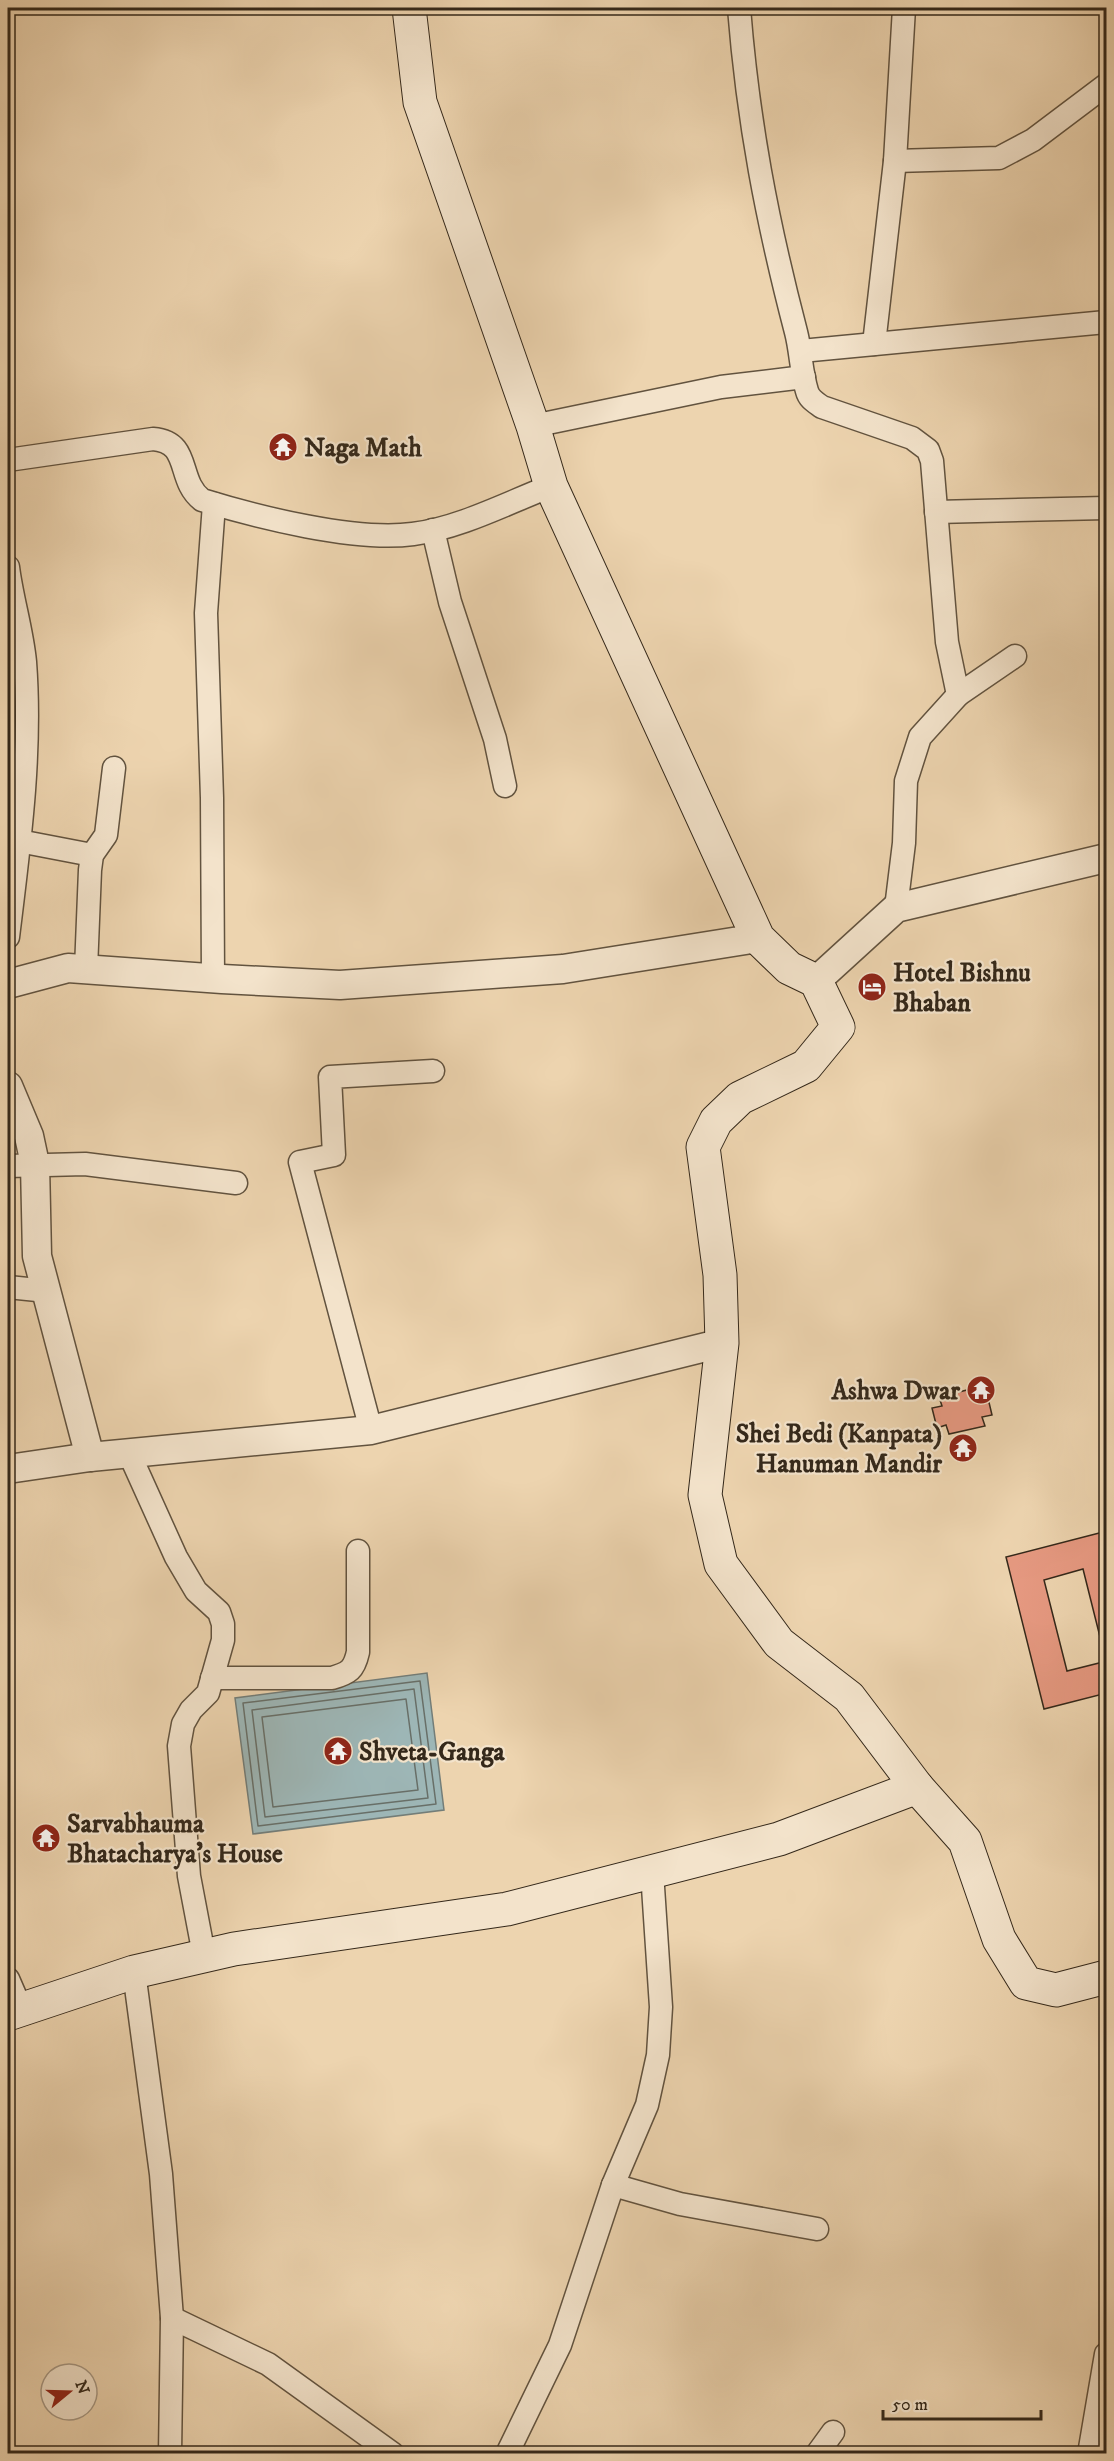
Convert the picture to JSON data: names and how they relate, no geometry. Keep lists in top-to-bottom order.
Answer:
{
  "places": {
    "temple": [
      "Naga Math",
      "Ashwa Dwar",
      "Shei Bedi (Kanpata) Hanuman Mandir",
      "Shveta-Ganga",
      "Sarvabhauma Bhatacharya's House"
    ],
    "hotel": ["Hotel Bishnu Bhaban"]
  },
  "scale_bar": "50 m",
  "north": "right"
}
